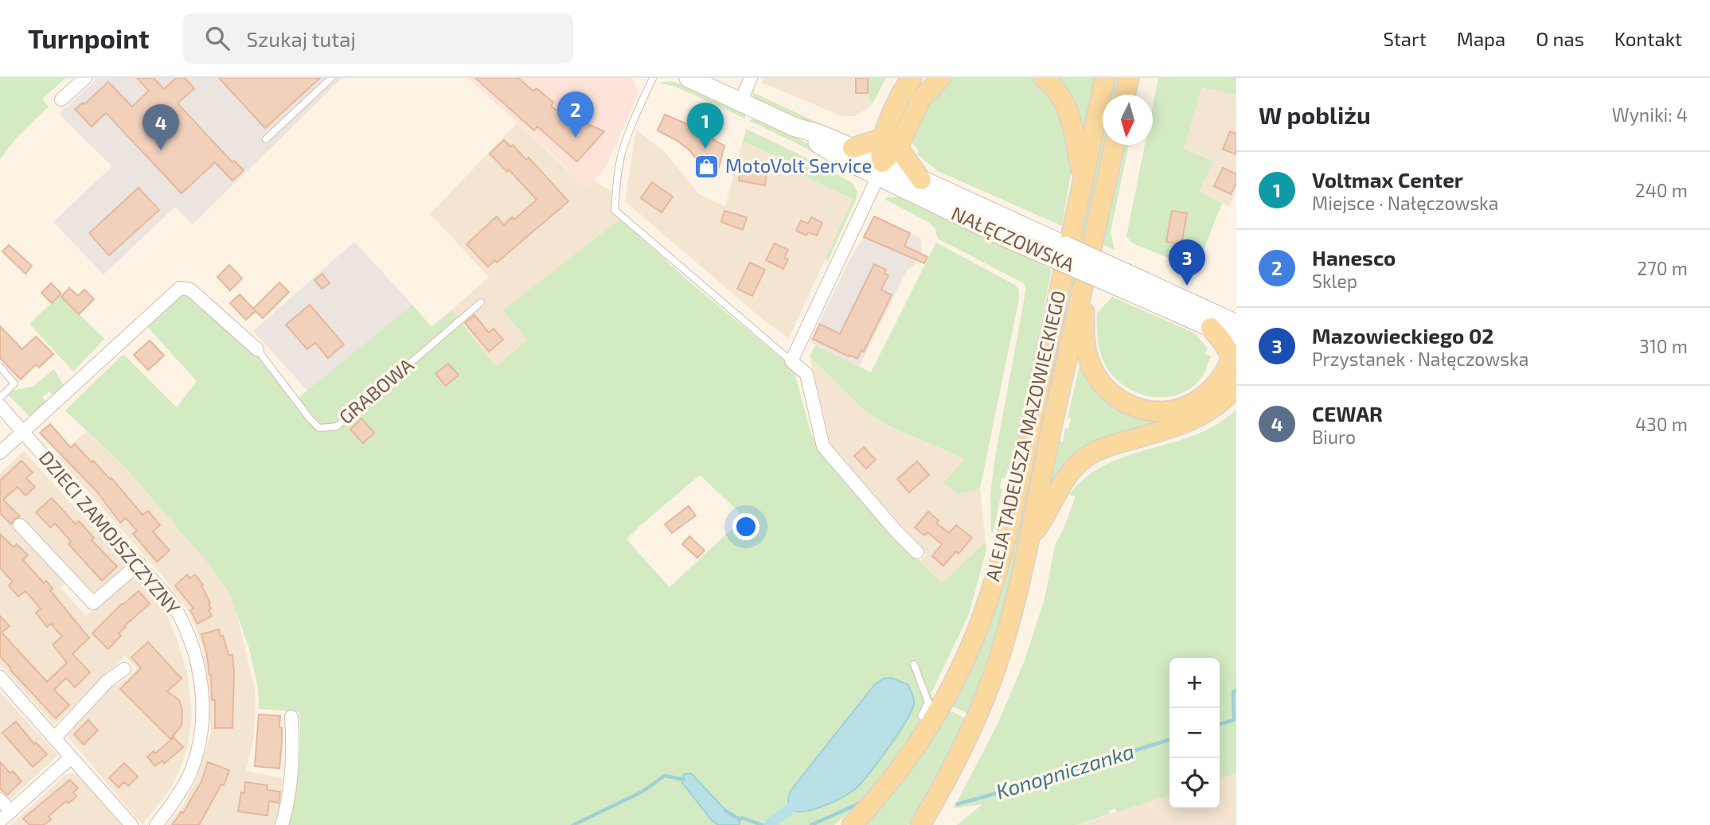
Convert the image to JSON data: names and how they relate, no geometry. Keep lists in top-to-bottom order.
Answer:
{
  "streets": {
    "main road": ["NAŁĘCZOWSKA", "ALEJA TADEUSZA MAZOWIECKIEGO"],
    "street": ["GRABOWA", "DZIECI ZAMOJSZCZYZNY"]
  },
  "crossings": [
    ["GRABOWA", "DZIECI ZAMOJSZCZYZNY"]
  ],
  "water": ["Konopniczanka"],
  "places": {
    "shop": ["MotoVolt Service"]
  },
  "north": "bottom",
  "page": {
    "header": "Turnpoint",
    "search": "Szukaj tutaj",
    "nav": [
      "Start",
      "Mapa",
      "O nas",
      "Kontakt"
    ],
    "heading": ["W pobliżu", "Wyniki: 4"],
    "pins": [
      "2",
      "1",
      "4",
      "3"
    ],
    "list": [
      {
        "mark": "1",
        "name": "Voltmax Center",
        "note": "Miejsce · Nałęczowska",
        "value": "240 m"
      },
      {
        "mark": "2",
        "name": "Hanesco",
        "note": "Sklep",
        "value": "270 m"
      },
      {
        "mark": "3",
        "name": "Mazowieckiego 02",
        "note": "Przystanek · Nałęczowska",
        "value": "310 m"
      },
      {
        "mark": "4",
        "name": "CEWAR",
        "note": "Biuro",
        "value": "430 m"
      }
    ],
    "map_buttons": ["+", "−"]
  }
}
